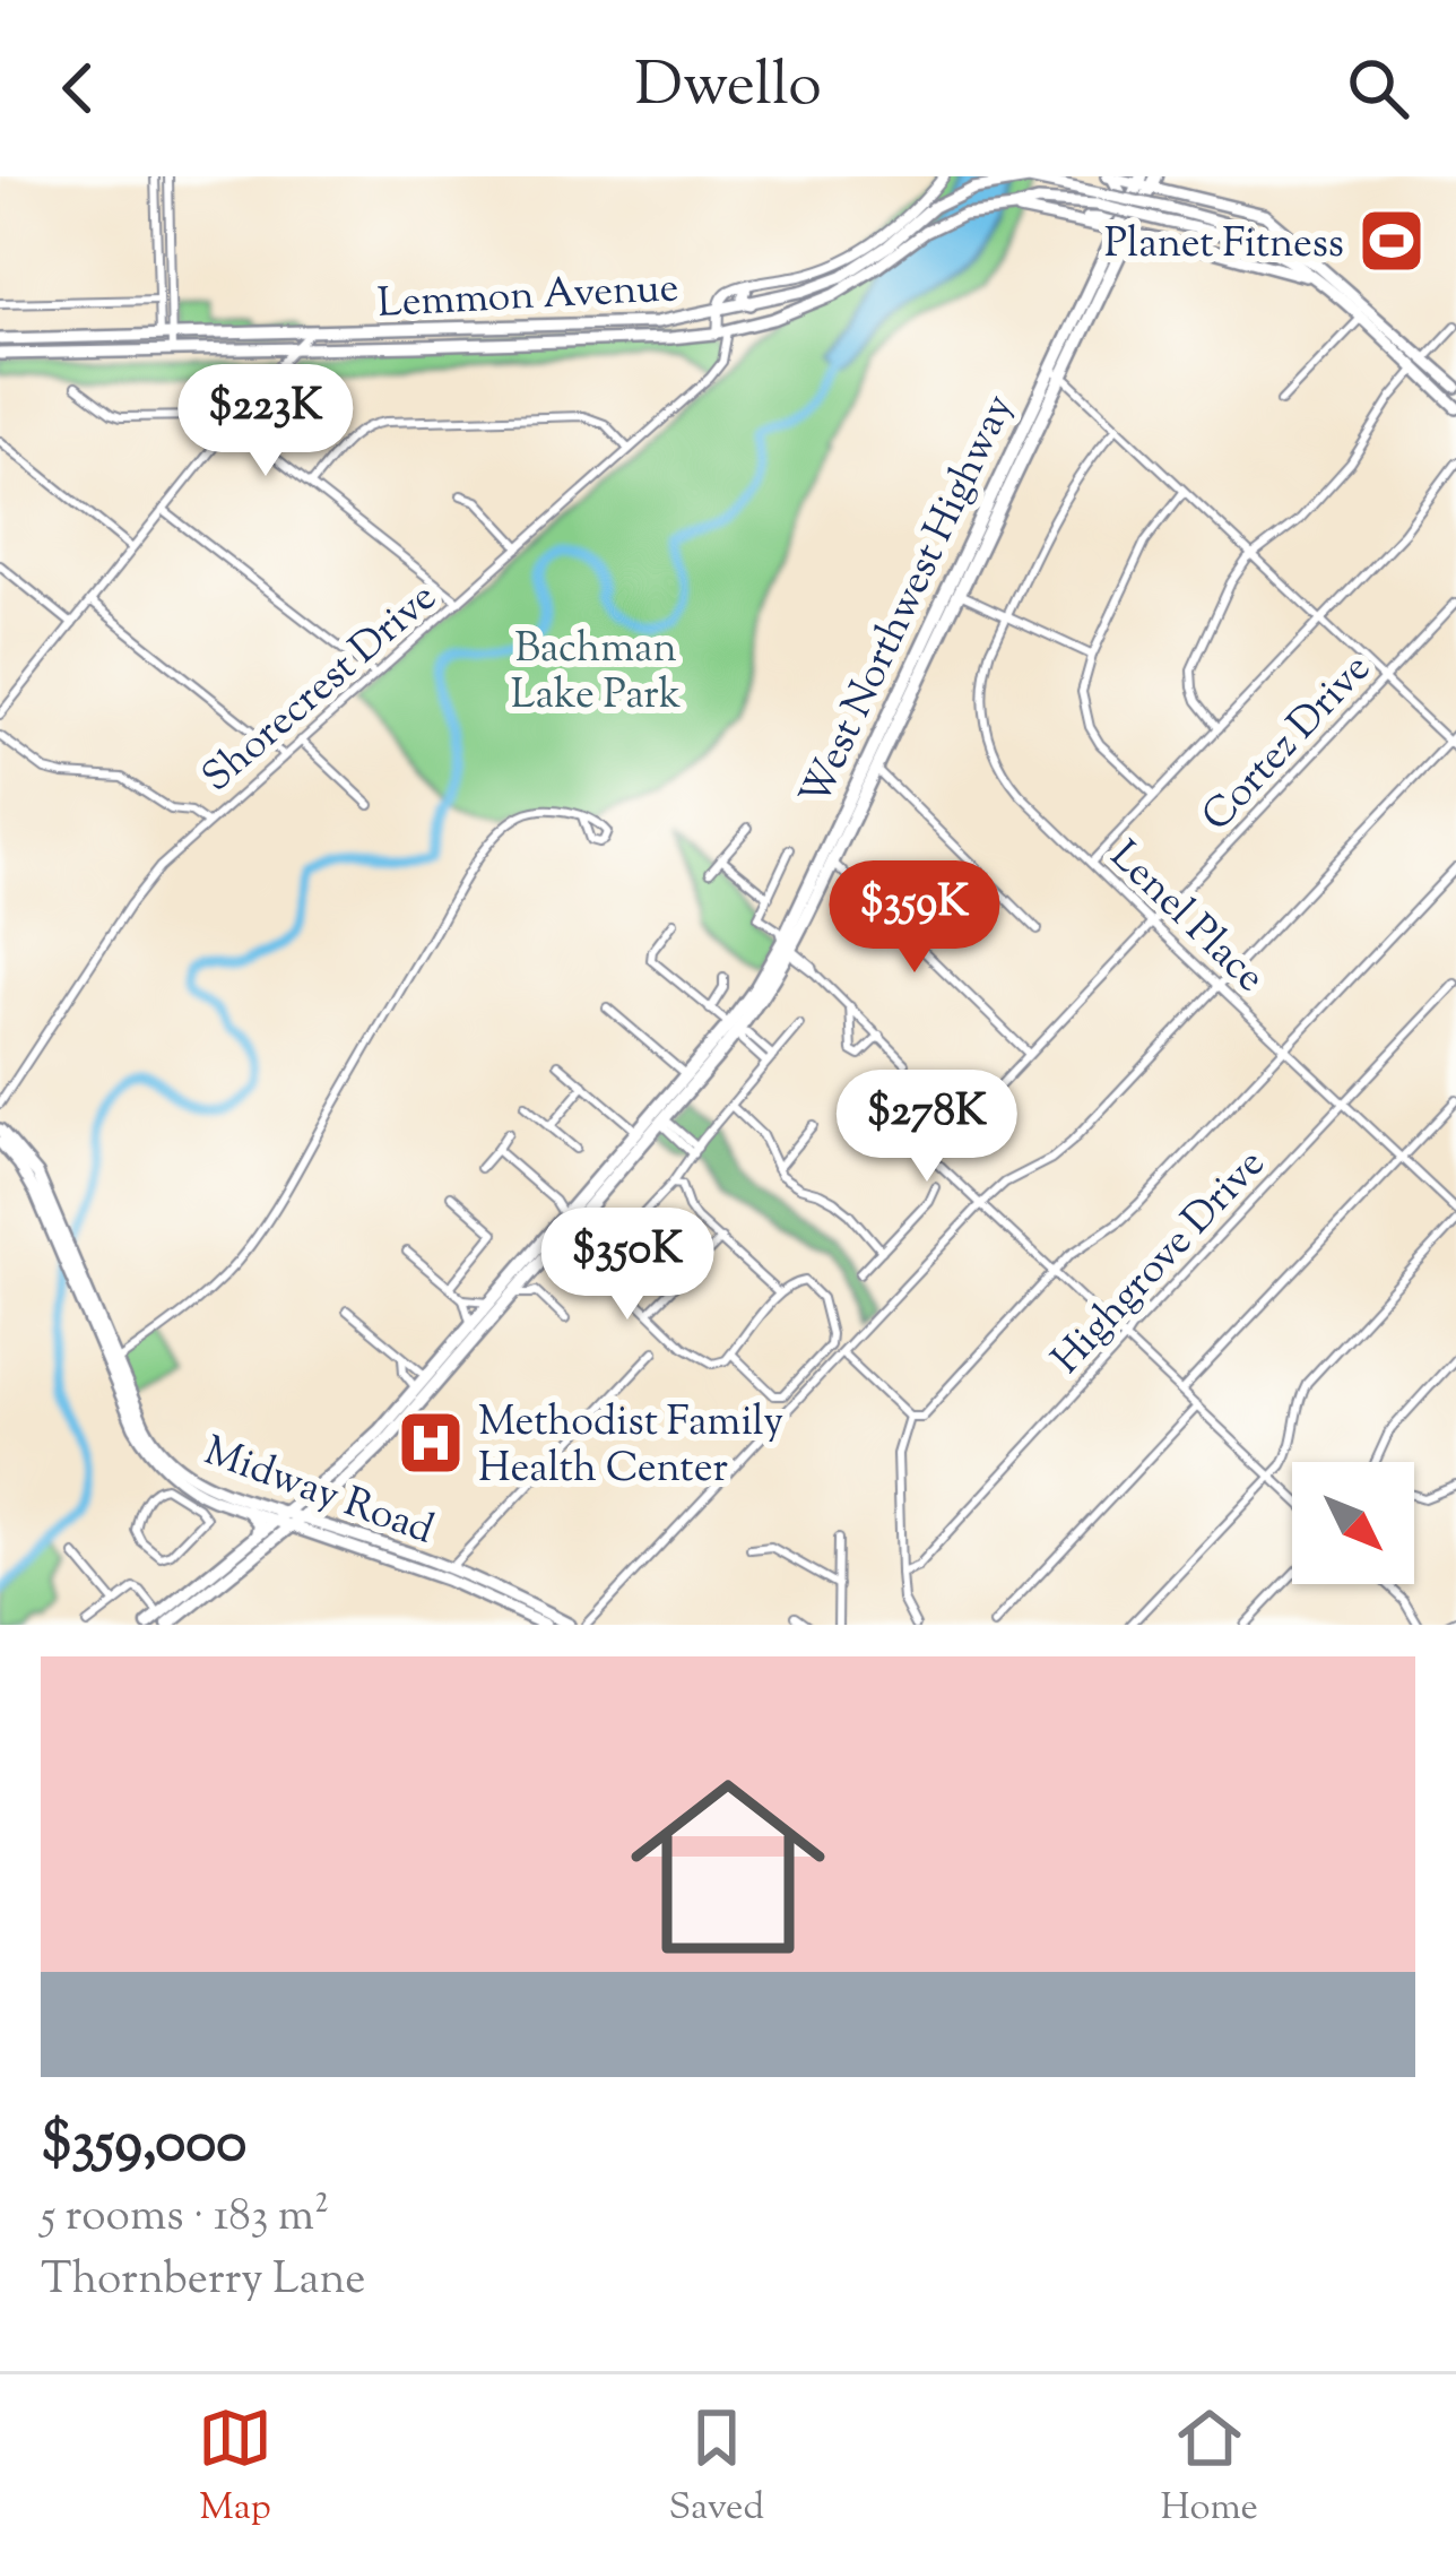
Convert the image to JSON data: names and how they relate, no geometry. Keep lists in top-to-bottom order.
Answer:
{
  "streets": {
    "main road": ["Lemmon Avenue", "West Northwest Highway", "Midway Road"],
    "street": [
      "Shorecrest Drive",
      "Cortez Drive",
      "Lenel Place",
      "Highgrove Drive"
    ]
  },
  "crossings": [
    ["Lemmon Avenue", "Shorecrest Drive"],
    ["West Northwest Highway", "Midway Road"],
    ["Cortez Drive", "Lenel Place"],
    ["Lenel Place", "Highgrove Drive"]
  ],
  "parks": ["Bachman Lake Park"],
  "places": {
    "sports": ["Planet Fitness"],
    "hospital": ["Methodist Family Health Center"]
  },
  "north": "bottom right",
  "page": {
    "header": "Dwello",
    "price": [
      "$223K",
      "$359K",
      "$278K",
      "$350K"
    ],
    "list": [
      {
        "name": "$359,000",
        "note": "5 rooms · 183 m² · Thornberry Lane"
      }
    ],
    "tabs": ["Map", "Saved", "Home"]
  }
}
